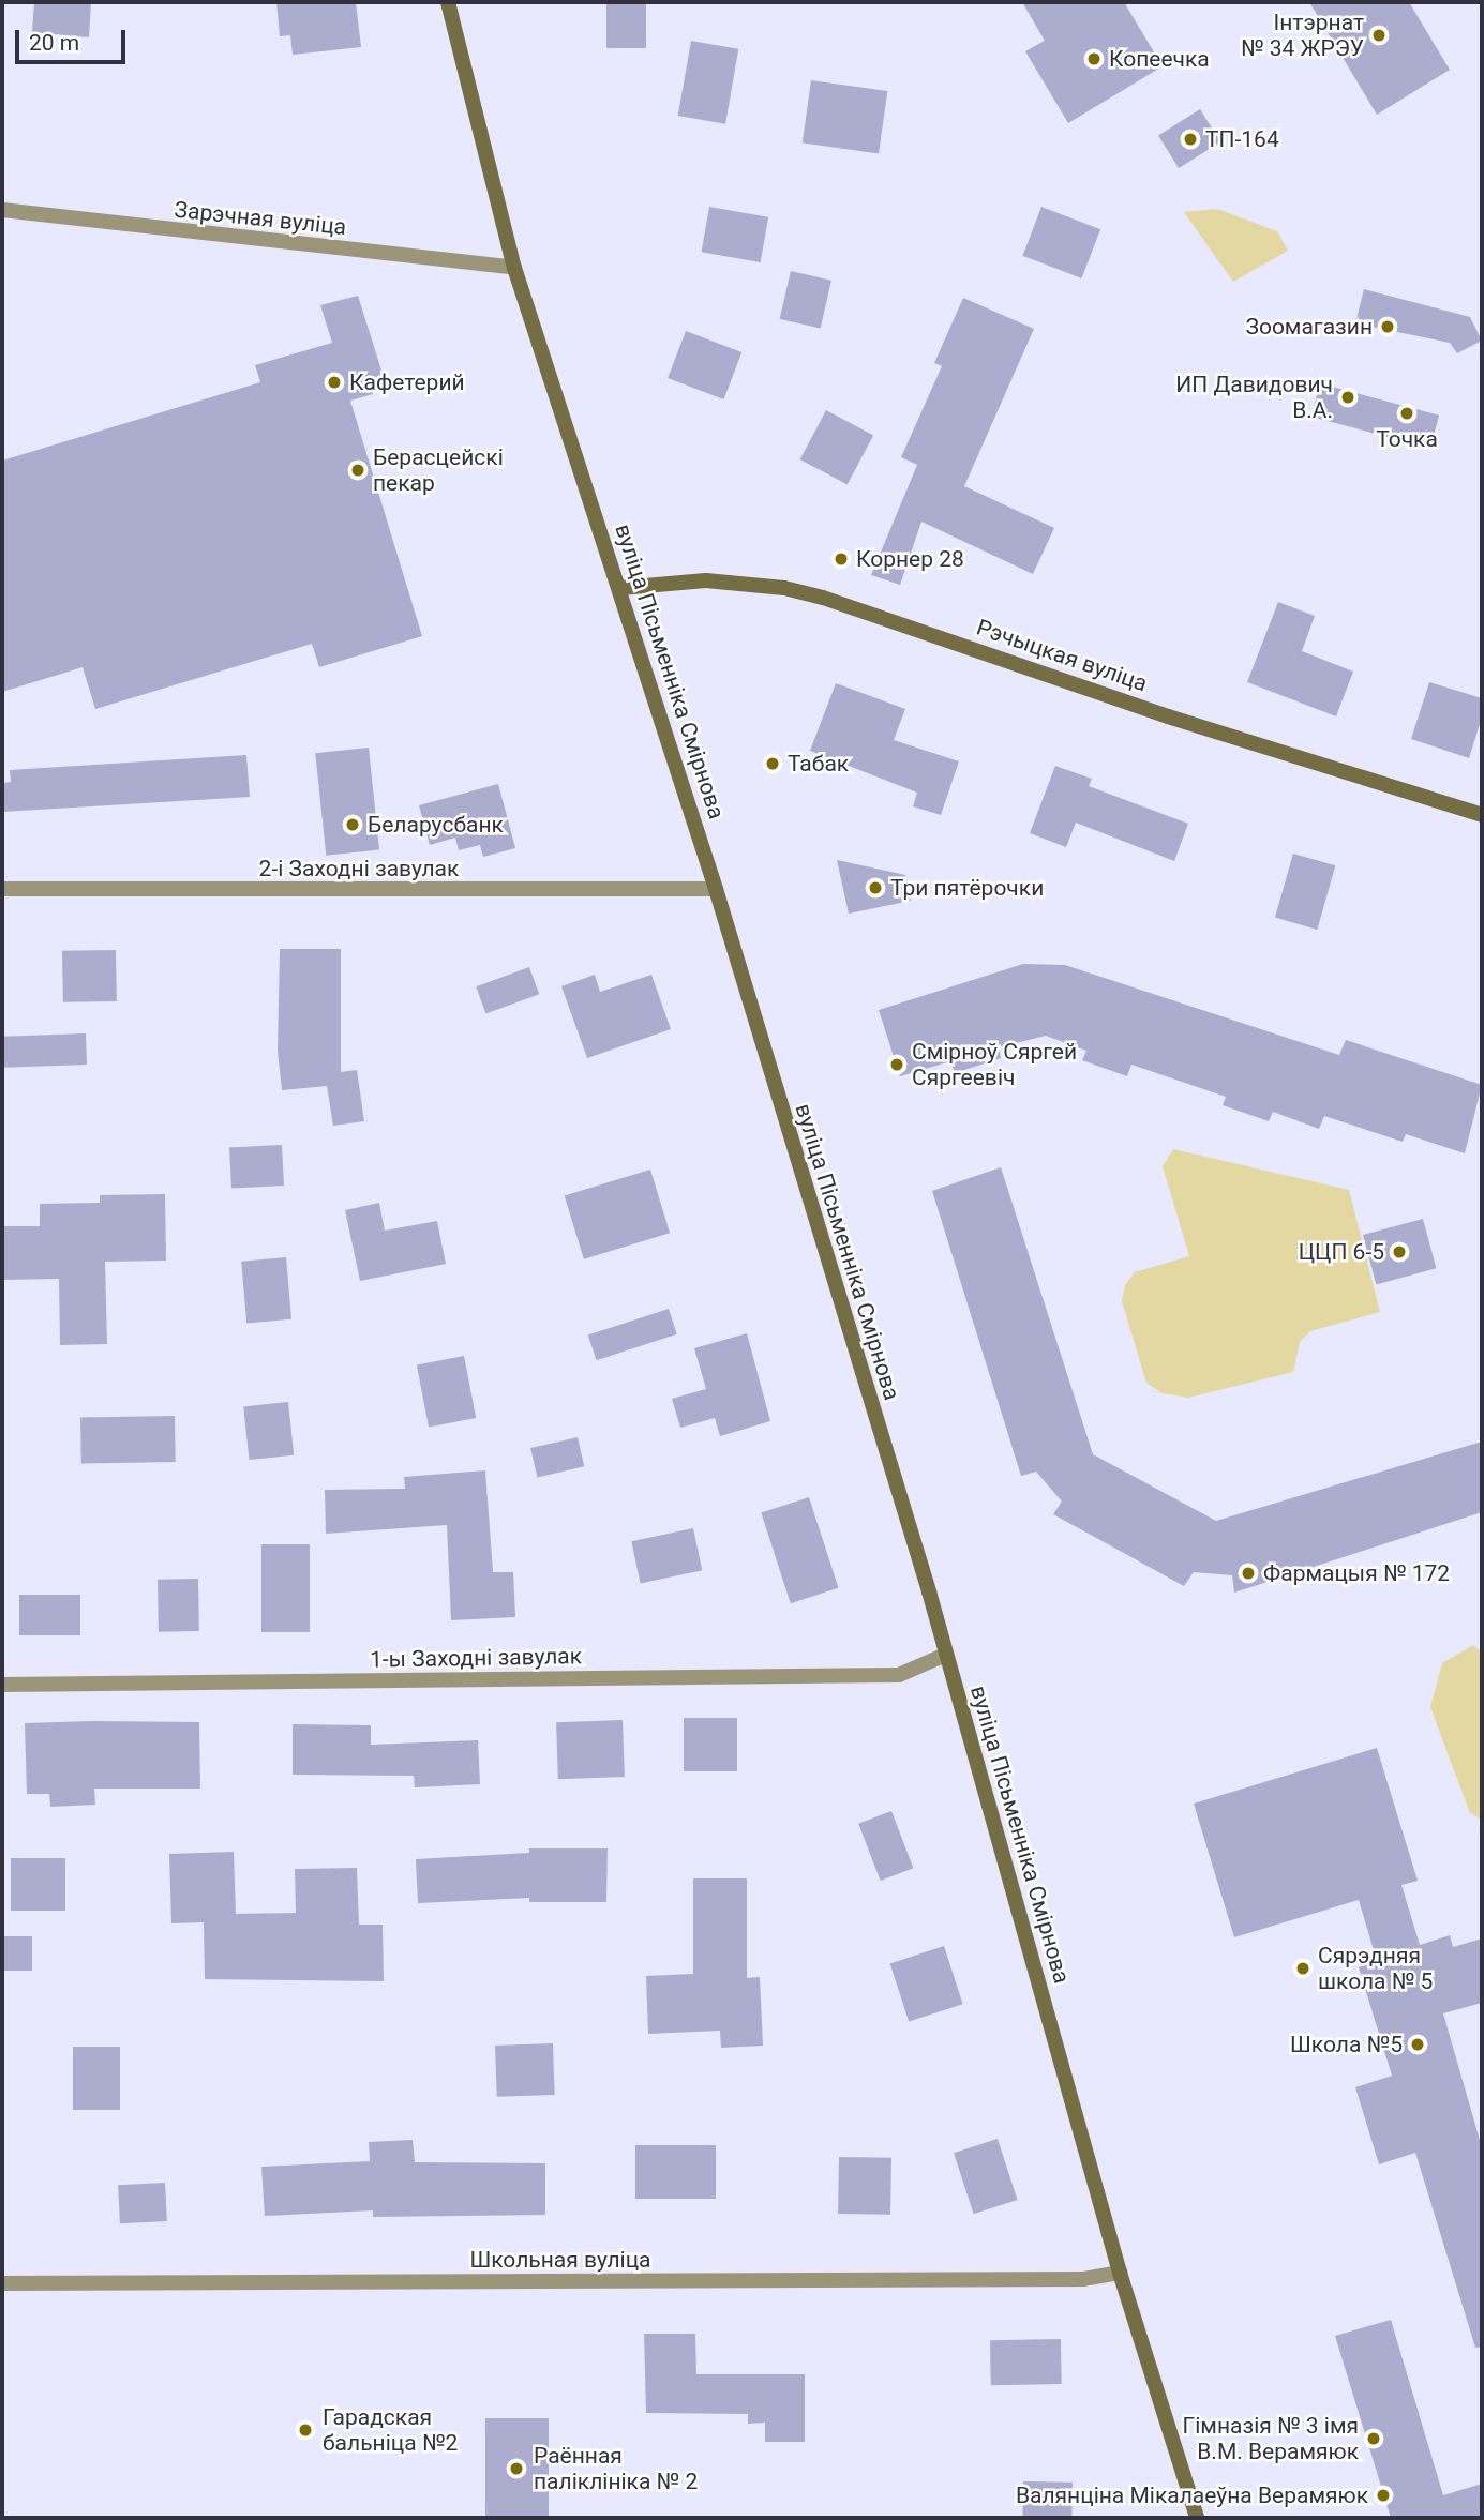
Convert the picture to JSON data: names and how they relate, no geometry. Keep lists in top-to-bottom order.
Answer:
{
  "streets": {
    "main road": ["Рэчыцкая вуліца", "вуліца Пісьменніка Смірнова"],
    "street": [
      "Зарэчная вуліца",
      "2-і Заходні завулак",
      "1-ы Заходні завулак",
      "Школьная вуліца"
    ]
  },
  "crossings": [
    ["Зарэчная вуліца", "вуліца Пісьменніка Смірнова"],
    ["Рэчыцкая вуліца", "вуліца Пісьменніка Смірнова"],
    ["вуліца Пісьменніка Смірнова", "2-і Заходні завулак"],
    ["вуліца Пісьменніка Смірнова", "1-ы Заходні завулак"],
    ["вуліца Пісьменніка Смірнова", "Школьная вуліца"]
  ],
  "places": [
    "Інтэрнат № 34 ЖРЭУ",
    "Копеечка",
    "ТП-164",
    "Зоомагазин",
    "Кафетерий",
    "ИП Давидович В.А.",
    "Точка",
    "Берасцейскі пекар",
    "Корнер 28",
    "Табак",
    "Беларусбанк",
    "Три пятёрочки",
    "Смірноў Сяргей Сяргеевіч",
    "ЦЦП 6-5",
    "Фармацыя № 172",
    "Сярэдняя школа № 5",
    "Школа №5",
    "Гарадская бальніца №2",
    "Гімназія № 3 імя В.М. Верамяюк",
    "Раённая паліклініка № 2",
    "Валянціна Мікалаеўна Верамяюк"
  ],
  "scale_bar": "20 m"
}
